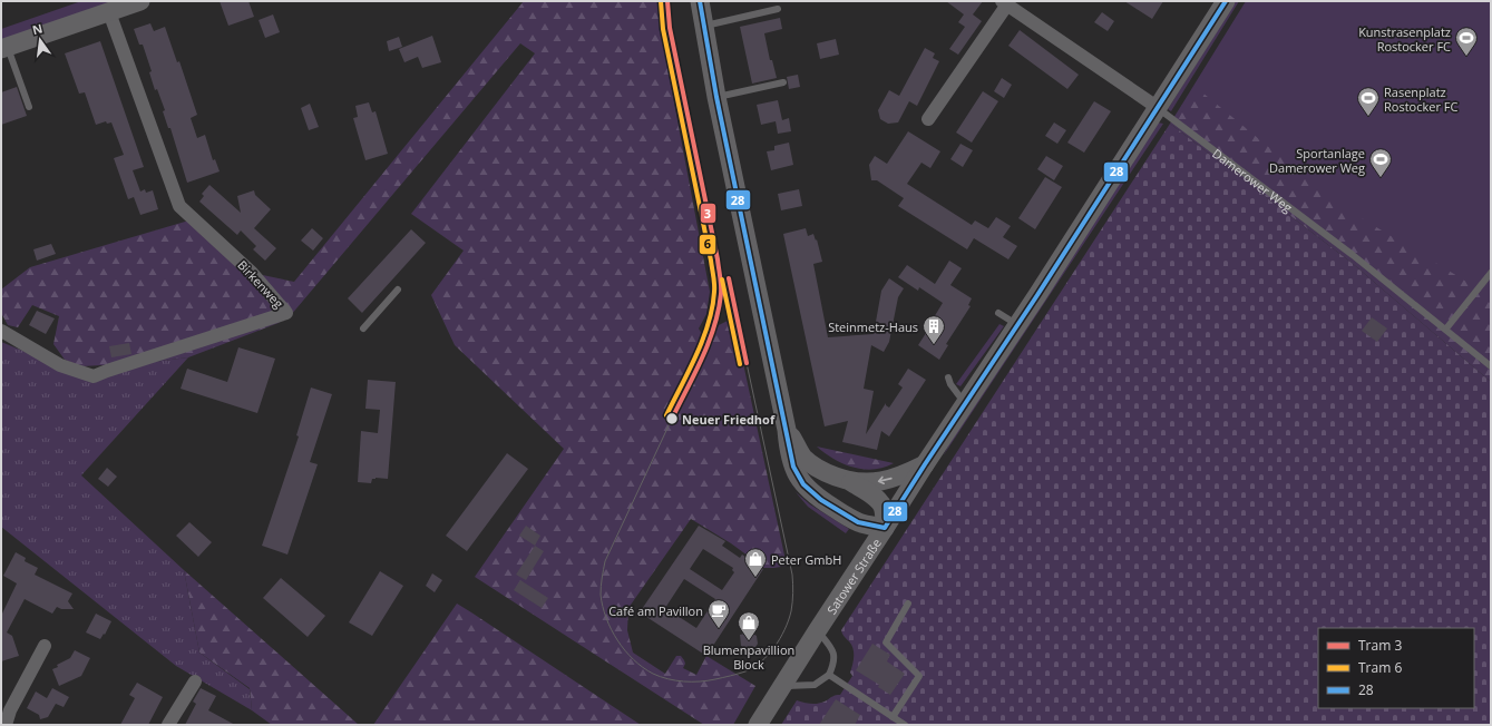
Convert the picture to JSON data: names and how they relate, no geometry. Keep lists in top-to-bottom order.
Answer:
{
  "streets": {
    "main road": ["Satower Straße"],
    "street": ["Damerower Weg", "Birkenweg"]
  },
  "crossings": [
    ["Damerower Weg", "Satower Straße"]
  ],
  "places": {
    "sports": ["Kunstrasenplatz Rostocker FC", "Rasenplatz Rostocker FC", "Sportanlage Damerower Weg"],
    "building": ["Steinmetz-Haus"],
    "other": ["Neuer Friedhof"],
    "shop": ["Peter GmbH", "Blumenpavillion Block"],
    "cafe": ["Café am Pavillon"]
  },
  "lines": ["tram line 3", "tram line 6", "transit line 28"],
  "legend": ["Tram 3", "Tram 6", "28"],
  "north": "top"
}
